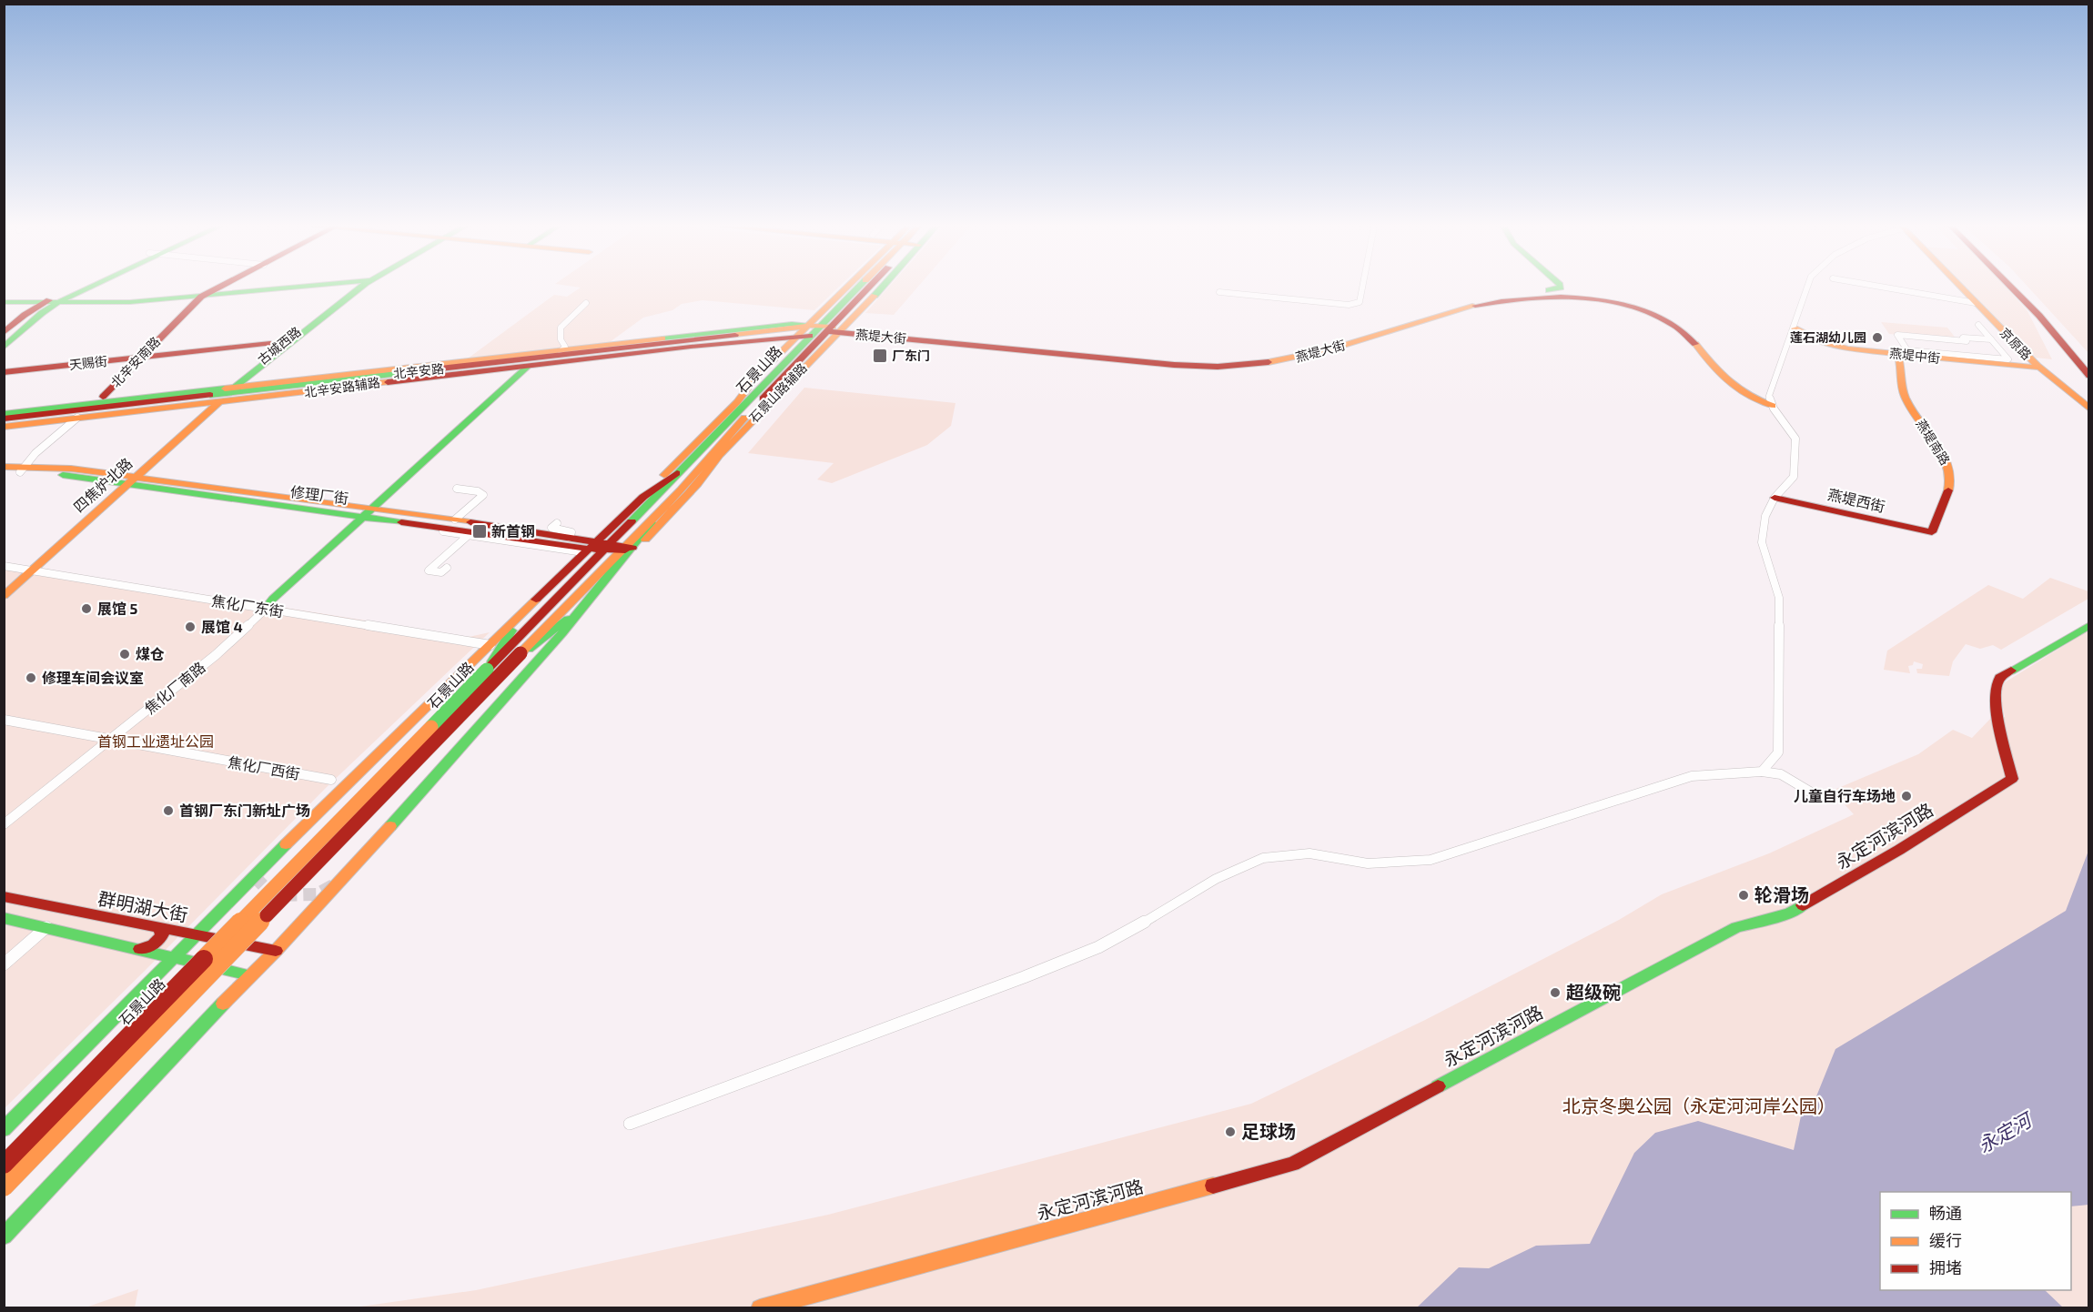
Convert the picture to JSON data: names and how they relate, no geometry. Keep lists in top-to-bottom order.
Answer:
{
  "streets": {
    "main road": [
      "燕堤大街",
      "京原路",
      "古城西路",
      "燕堤中街",
      "北辛安南路",
      "天赐街",
      "石景山路",
      "北辛安路",
      "北辛安路辅路",
      "石景山路辅路",
      "燕堤南路",
      "四焦炉北路",
      "修理厂街",
      "燕堤西街",
      "永定河滨河路",
      "群明湖大街"
    ],
    "street": ["焦化厂东街", "焦化厂南路", "焦化厂西街"]
  },
  "crossings": [
    ["燕堤大街", "石景山路"],
    ["燕堤大街", "北辛安路"],
    ["燕堤大街", "北辛安路辅路"],
    ["燕堤大街", "石景山路辅路"],
    ["京原路", "燕堤中街"],
    ["古城西路", "北辛安路"],
    ["古城西路", "北辛安路辅路"],
    ["古城西路", "四焦炉北路"],
    ["燕堤中街", "燕堤南路"],
    ["北辛安南路", "天赐街"],
    ["北辛安南路", "北辛安路"],
    ["石景山路", "北辛安路"],
    ["石景山路", "北辛安路辅路"],
    ["石景山路", "石景山路辅路"],
    ["石景山路", "修理厂街"],
    ["石景山路", "群明湖大街"],
    ["北辛安路", "北辛安路辅路"],
    ["北辛安路", "石景山路辅路"],
    ["北辛安路", "四焦炉北路"],
    ["北辛安路辅路", "石景山路辅路"],
    ["北辛安路辅路", "四焦炉北路"],
    ["石景山路辅路", "修理厂街"],
    ["燕堤南路", "燕堤西街"],
    ["四焦炉北路", "修理厂街"],
    ["四焦炉北路", "焦化厂东街"],
    ["焦化厂东街", "焦化厂南路"],
    ["焦化厂南路", "焦化厂西街"]
  ],
  "water": ["永定河"],
  "parks": ["首钢工业遗址公园", "北京冬奥公园（永定河河岸公园）"],
  "places": {
    "other": [
      "莲石湖幼儿园",
      "展馆 5",
      "展馆 4",
      "煤仓",
      "修理车间会议室",
      "儿童自行车场地",
      "首钢厂东门新址广场",
      "轮滑场",
      "超级碗",
      "足球场"
    ],
    "transit": ["厂东门", "新首钢"]
  },
  "legend": ["畅通", "缓行", "拥堵"]
}
